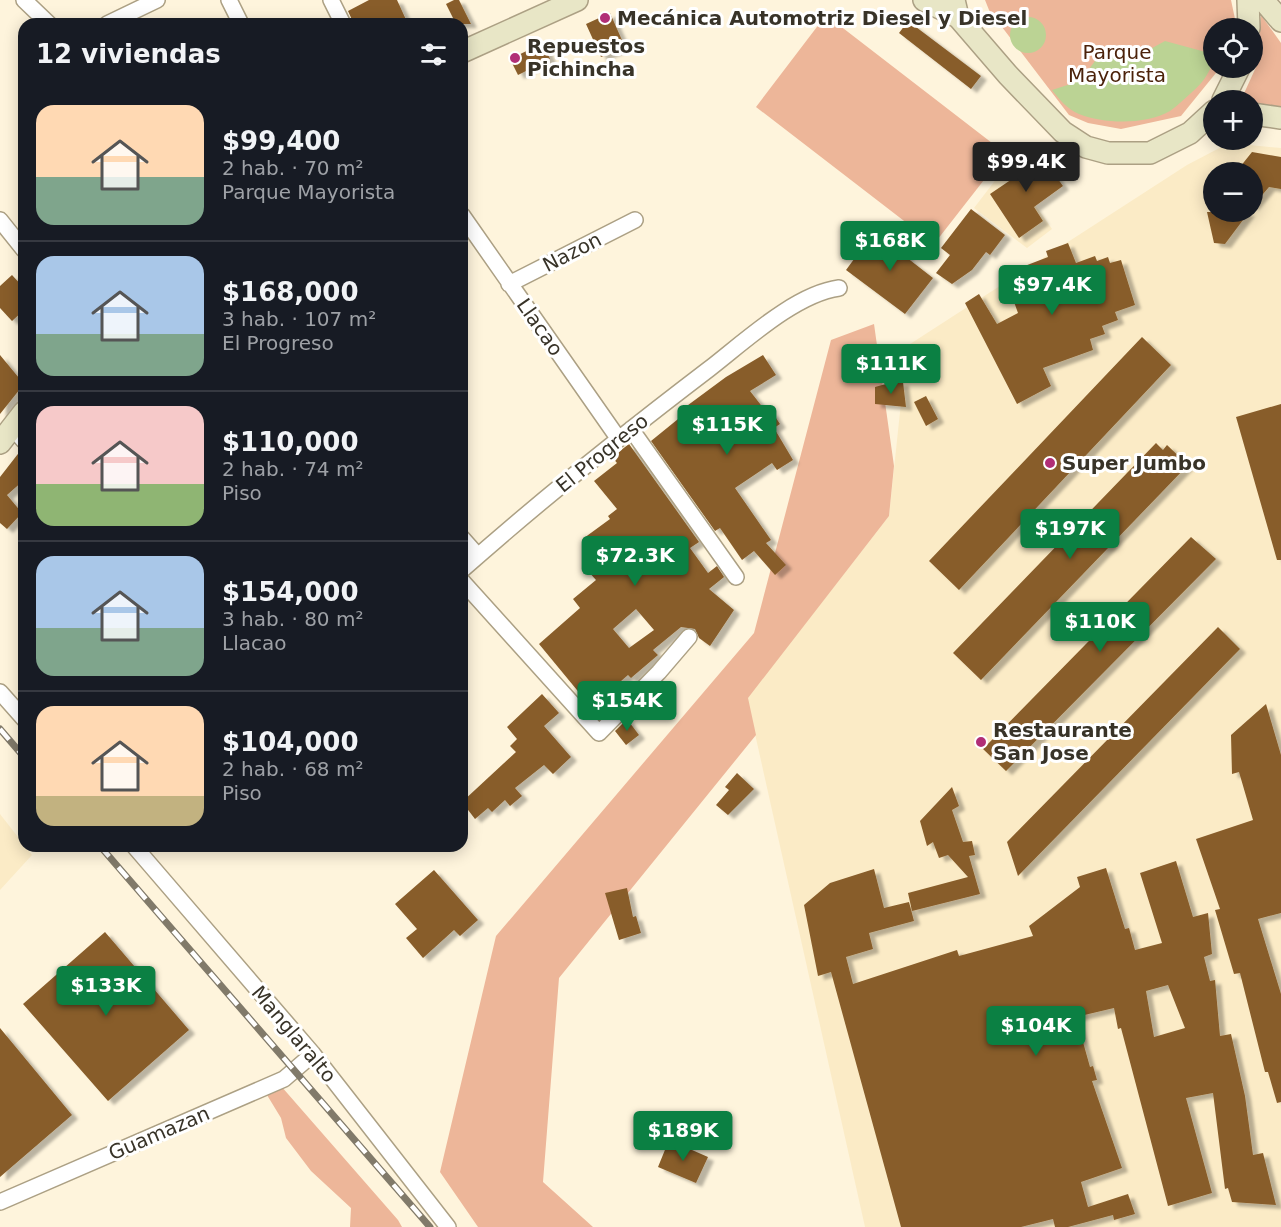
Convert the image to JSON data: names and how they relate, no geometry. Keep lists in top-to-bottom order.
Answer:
{
  "streets": {
    "street": [
      "Nazon",
      "Llacao",
      "El Progreso",
      "Manglaralto",
      "Guamazan"
    ]
  },
  "crossings": [
    ["Nazon", "Llacao"],
    ["Llacao", "El Progreso"],
    ["Manglaralto", "Guamazan"]
  ],
  "parks": ["Parque Mayorista"],
  "places": [
    "Mecánica Automotriz Diesel y Diesel",
    "Repuestos Pichincha",
    "Super Jumbo",
    "Restaurante San Jose"
  ],
  "page": {
    "map_buttons": ["+", "−"],
    "heading": "12 viviendas",
    "list": [
      {
        "name": "$99,400",
        "note": "2 hab. · 70 m² · Parque Mayorista"
      },
      {
        "name": "$168,000",
        "note": "3 hab. · 107 m² · El Progreso"
      },
      {
        "name": "$110,000",
        "note": "2 hab. · 74 m² · Piso"
      },
      {
        "name": "$154,000",
        "note": "3 hab. · 80 m² · Llacao"
      },
      {
        "name": "$104,000",
        "note": "2 hab. · 68 m² · Piso"
      }
    ],
    "price": [
      "$99.4K",
      "$168K",
      "$97.4K",
      "$111K",
      "$115K",
      "$197K",
      "$72.3K",
      "$110K",
      "$154K",
      "$133K",
      "$104K",
      "$189K"
    ]
  }
}
